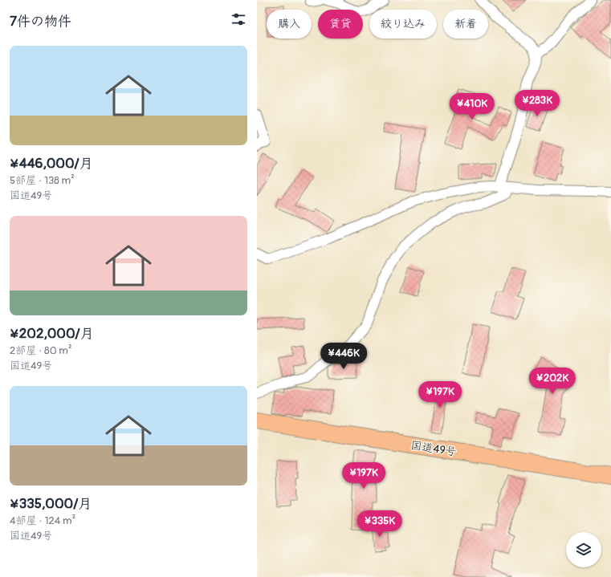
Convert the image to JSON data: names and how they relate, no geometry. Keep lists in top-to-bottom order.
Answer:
{
  "streets": {
    "highway": ["国道49号"]
  },
  "page": {
    "heading": "7件の物件",
    "chip": [
      "購入",
      "賃貸",
      "絞り込み",
      "新着"
    ],
    "list": [
      {
        "name": "¥446,000/月",
        "note": "5部屋 · 138 m² · 国道49号"
      },
      {
        "name": "¥202,000/月",
        "note": "2部屋 · 80 m² · 国道49号"
      },
      {
        "name": "¥335,000/月",
        "note": "4部屋 · 124 m² · 国道49号"
      }
    ],
    "price": [
      "¥283K",
      "¥410K",
      "¥446K",
      "¥202K",
      "¥197K",
      "¥197K",
      "¥335K"
    ]
  }
}
